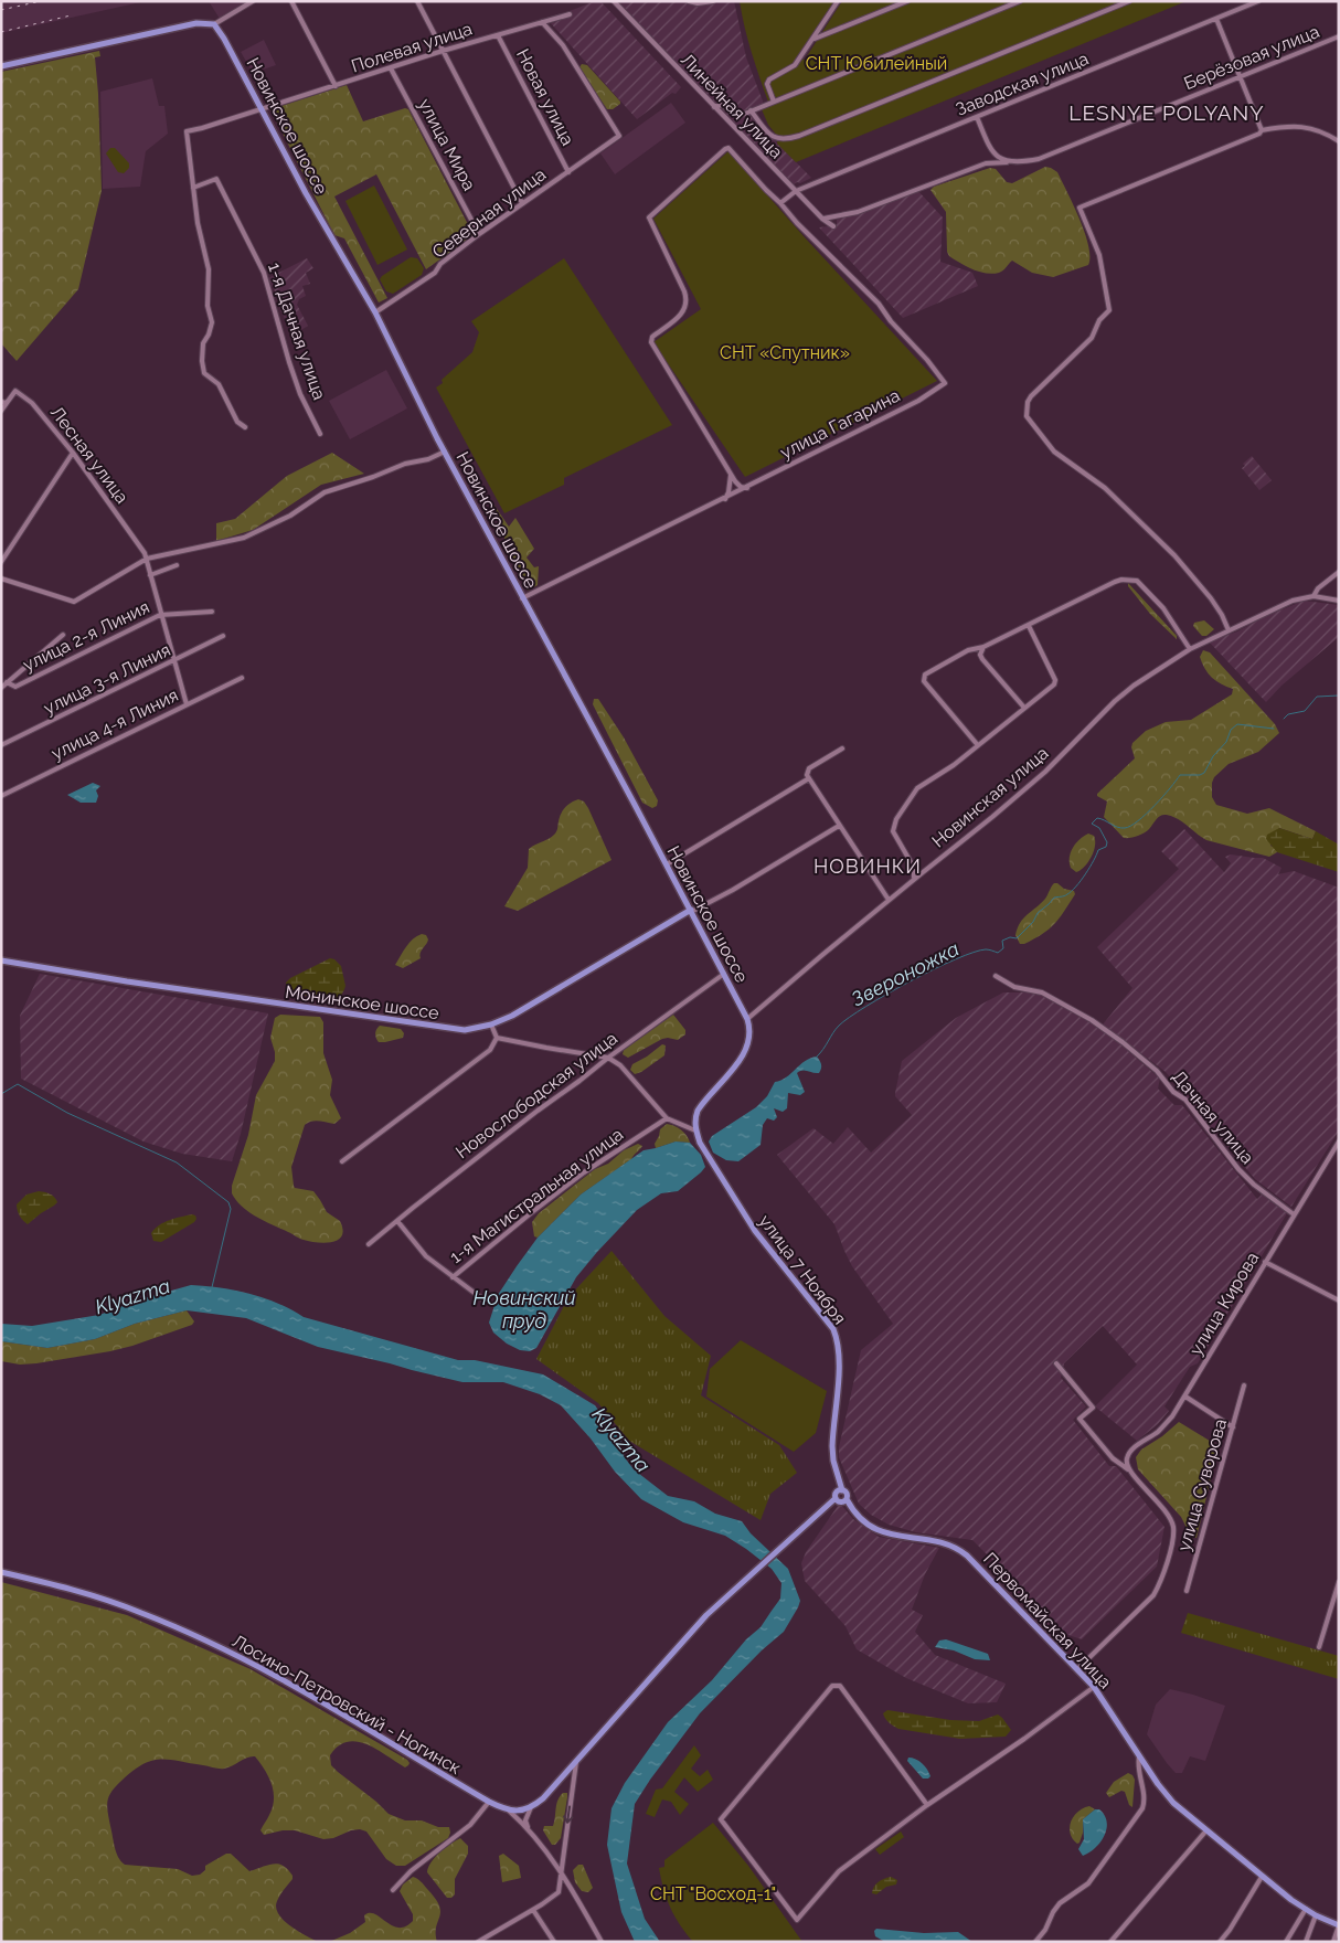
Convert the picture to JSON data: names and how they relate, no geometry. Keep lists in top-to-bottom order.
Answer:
{
  "streets": {
    "main road": [
      "Новинское шоссе",
      "Монинское шоссе",
      "улица 7 Ноября",
      "Первомайская улица",
      "Лосино-Петровский - Ногинск"
    ],
    "street": [
      "Полевая улица",
      "Берёзовая улица",
      "Заводская улица",
      "Новая улица",
      "Линейная улица",
      "улица Мира",
      "Северная улица",
      "1-я Дачная улица",
      "улица Гагарина",
      "Лесная улица",
      "улица 2-я Линия",
      "улица 3-я Линия",
      "улица 4-я Линия",
      "Новинская улица",
      "Новослободская улица",
      "Дачная улица",
      "1-я Магистральная улица",
      "улица Кирова",
      "улица Суворова"
    ]
  },
  "crossings": [
    ["Полевая улица", "Новая улица"],
    ["Полевая улица", "Новинское шоссе"],
    ["Полевая улица", "улица Мира"],
    ["Полевая улица", "Северная улица"],
    ["Полевая улица", "1-я Дачная улица"],
    ["Берёзовая улица", "Линейная улица"],
    ["Заводская улица", "Линейная улица"],
    ["Заводская улица", "улица Гагарина"],
    ["Новая улица", "Северная улица"],
    ["Новинское шоссе", "Северная улица"],
    ["Новинское шоссе", "улица Гагарина"],
    ["Новинское шоссе", "Новинская улица"],
    ["Новинское шоссе", "Монинское шоссе"],
    ["Новинское шоссе", "Новослободская улица"],
    ["Новинское шоссе", "улица 7 Ноября"],
    ["улица Мира", "Северная улица"],
    ["Дачная улица", "улица Кирова"],
    ["улица 7 Ноября", "Первомайская улица"]
  ],
  "districts": ["LESNYE POLYANY", "НОВИНКИ"],
  "water": ["Звероножка", "Klyazma", "Новинский пруд"],
  "parks": ["СНТ Юбилейный", "СНТ «Спутник»", "СНТ \"Восход-1\""]
}
